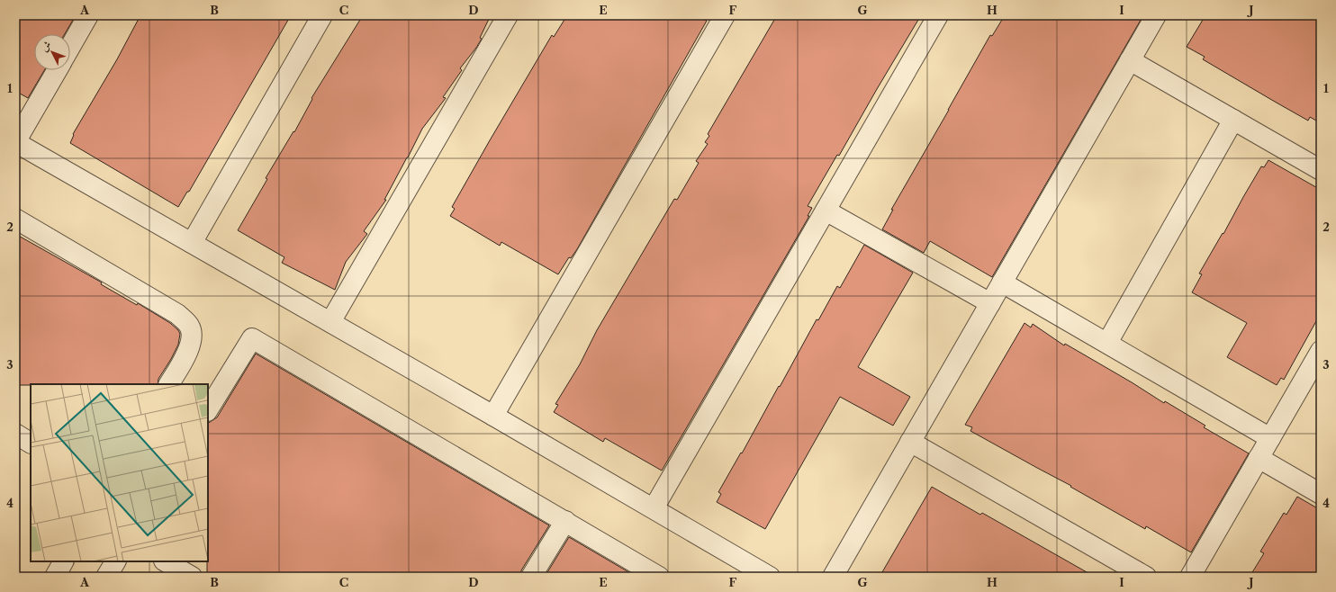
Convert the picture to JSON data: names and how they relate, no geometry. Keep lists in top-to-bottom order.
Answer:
{
  "north": "top left",
  "grid": {
    "columns": [
      "A",
      "B",
      "C",
      "D",
      "E",
      "F",
      "G",
      "H",
      "I",
      "J"
    ],
    "rows": [
      "1",
      "2",
      "3",
      "4"
    ]
  }
}
